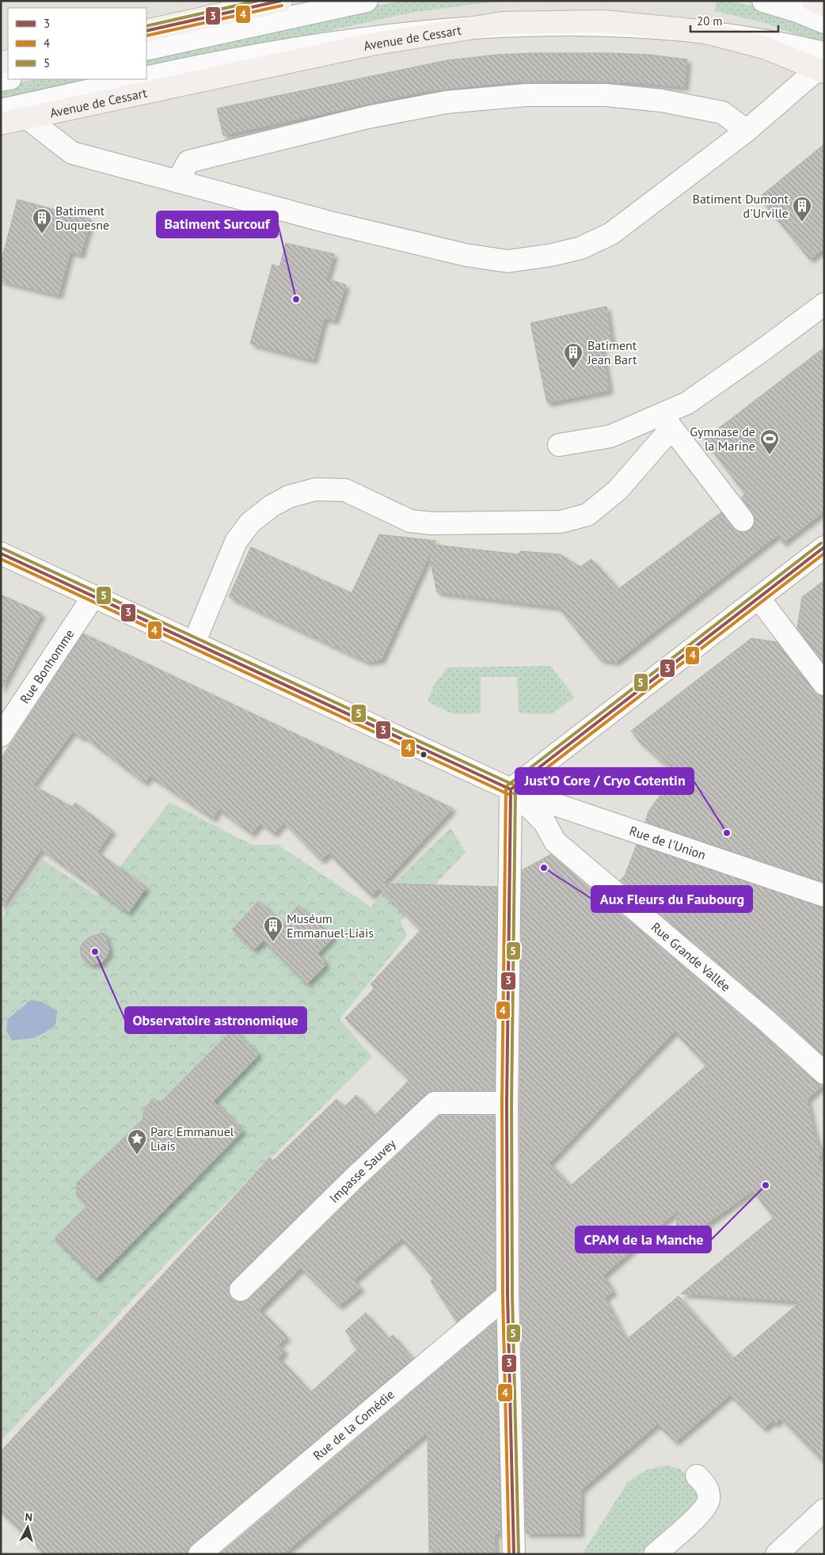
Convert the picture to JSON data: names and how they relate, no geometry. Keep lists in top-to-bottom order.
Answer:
{
  "streets": {
    "main road": ["Avenue de Cessart"],
    "street": [
      "Rue Bonhomme",
      "Rue de l'Union",
      "Rue Grande Vallée",
      "Impasse Sauvey",
      "Rue de la Comédie"
    ]
  },
  "crossings": [
    ["Rue de l'Union", "Rue Grande Vallée"]
  ],
  "places": {
    "building": [
      "Batiment Dumont d'Urville",
      "Batiment Duquesne",
      "Batiment Jean Bart",
      "Muséum Emmanuel-Liais"
    ],
    "other": [
      "Batiment Surcouf",
      "Just’O Core / Cryo Cotentin",
      "Aux Fleurs du Faubourg",
      "Observatoire astronomique",
      "CPAM de la Manche"
    ],
    "sports": ["Gymnase de la Marine"],
    "place": ["Parc Emmanuel Liais"]
  },
  "lines": ["transit line 3", "transit line 5", "transit line 4"],
  "legend": ["3", "4", "5"],
  "scale_bar": "20 m",
  "north": "top"
}
